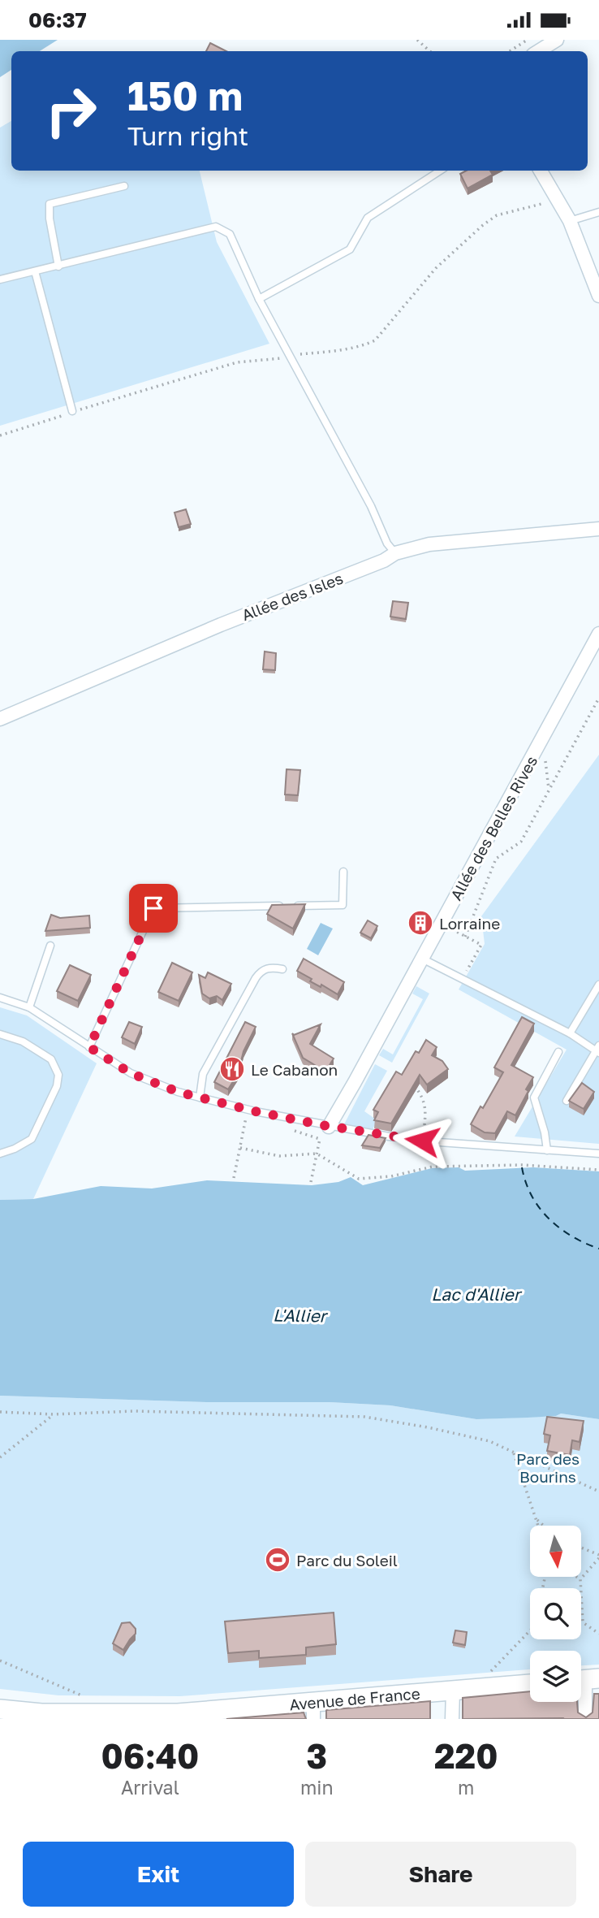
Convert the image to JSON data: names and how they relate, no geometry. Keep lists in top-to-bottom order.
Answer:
{
  "streets": {
    "street": ["Allée des Isles", "Allée des Belles Rives", "Avenue de France"]
  },
  "water": ["Lac d'Allier", "L'Allier"],
  "parks": ["Parc des Bourins"],
  "places": {
    "building": ["Lorraine"],
    "restaurant": ["Le Cabanon"],
    "sports": ["Parc du Soleil"]
  },
  "north": "bottom",
  "page": {
    "status": "06:37",
    "turn": ["150 m", "Turn right"],
    "eta": [
      "06:40",
      "Arrival",
      "3",
      "min",
      "220",
      "m"
    ],
    "buttons": ["Exit", "Share"]
  }
}
